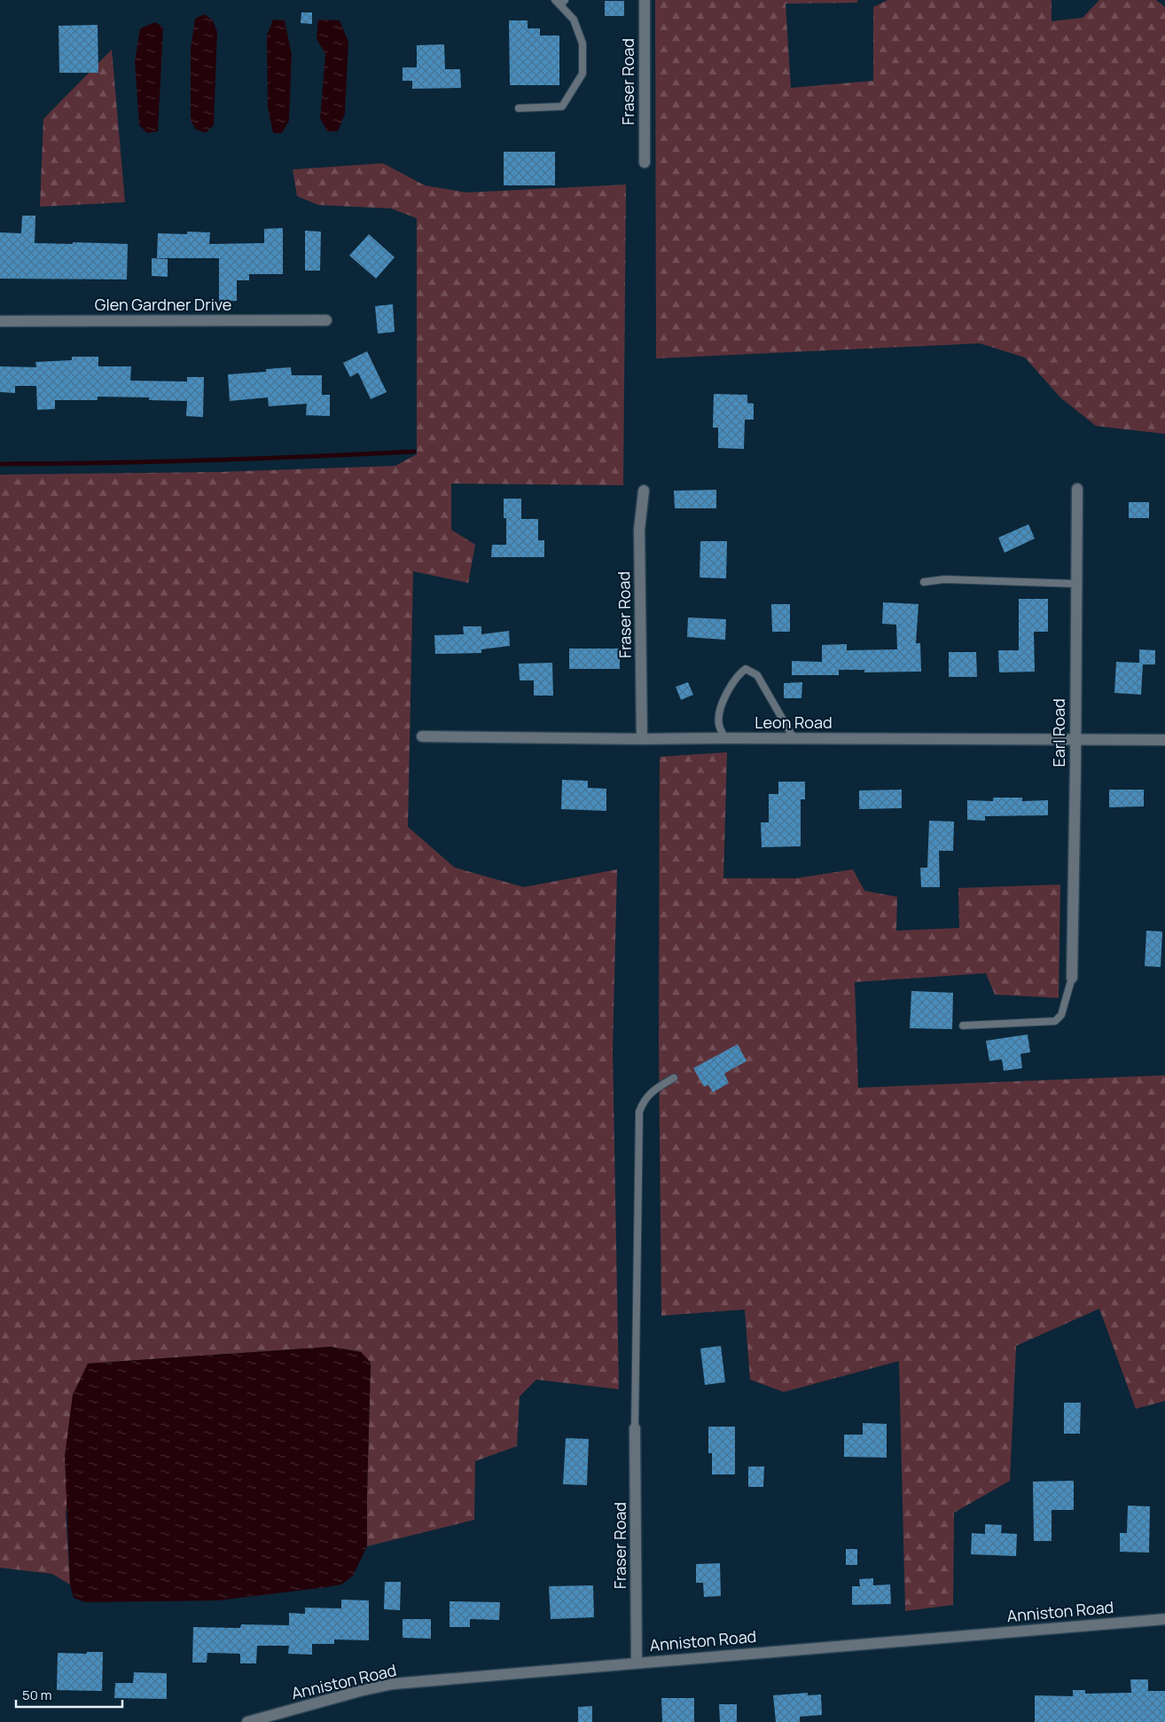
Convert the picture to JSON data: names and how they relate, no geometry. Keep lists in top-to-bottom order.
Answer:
{
  "streets": {
    "street": [
      "Fraser Road",
      "Glen Gardner Drive",
      "Leon Road",
      "Earl Road",
      "Anniston Road"
    ]
  },
  "crossings": [
    ["Fraser Road", "Leon Road"],
    ["Fraser Road", "Anniston Road"],
    ["Leon Road", "Earl Road"]
  ],
  "scale_bar": "50 m"
}
